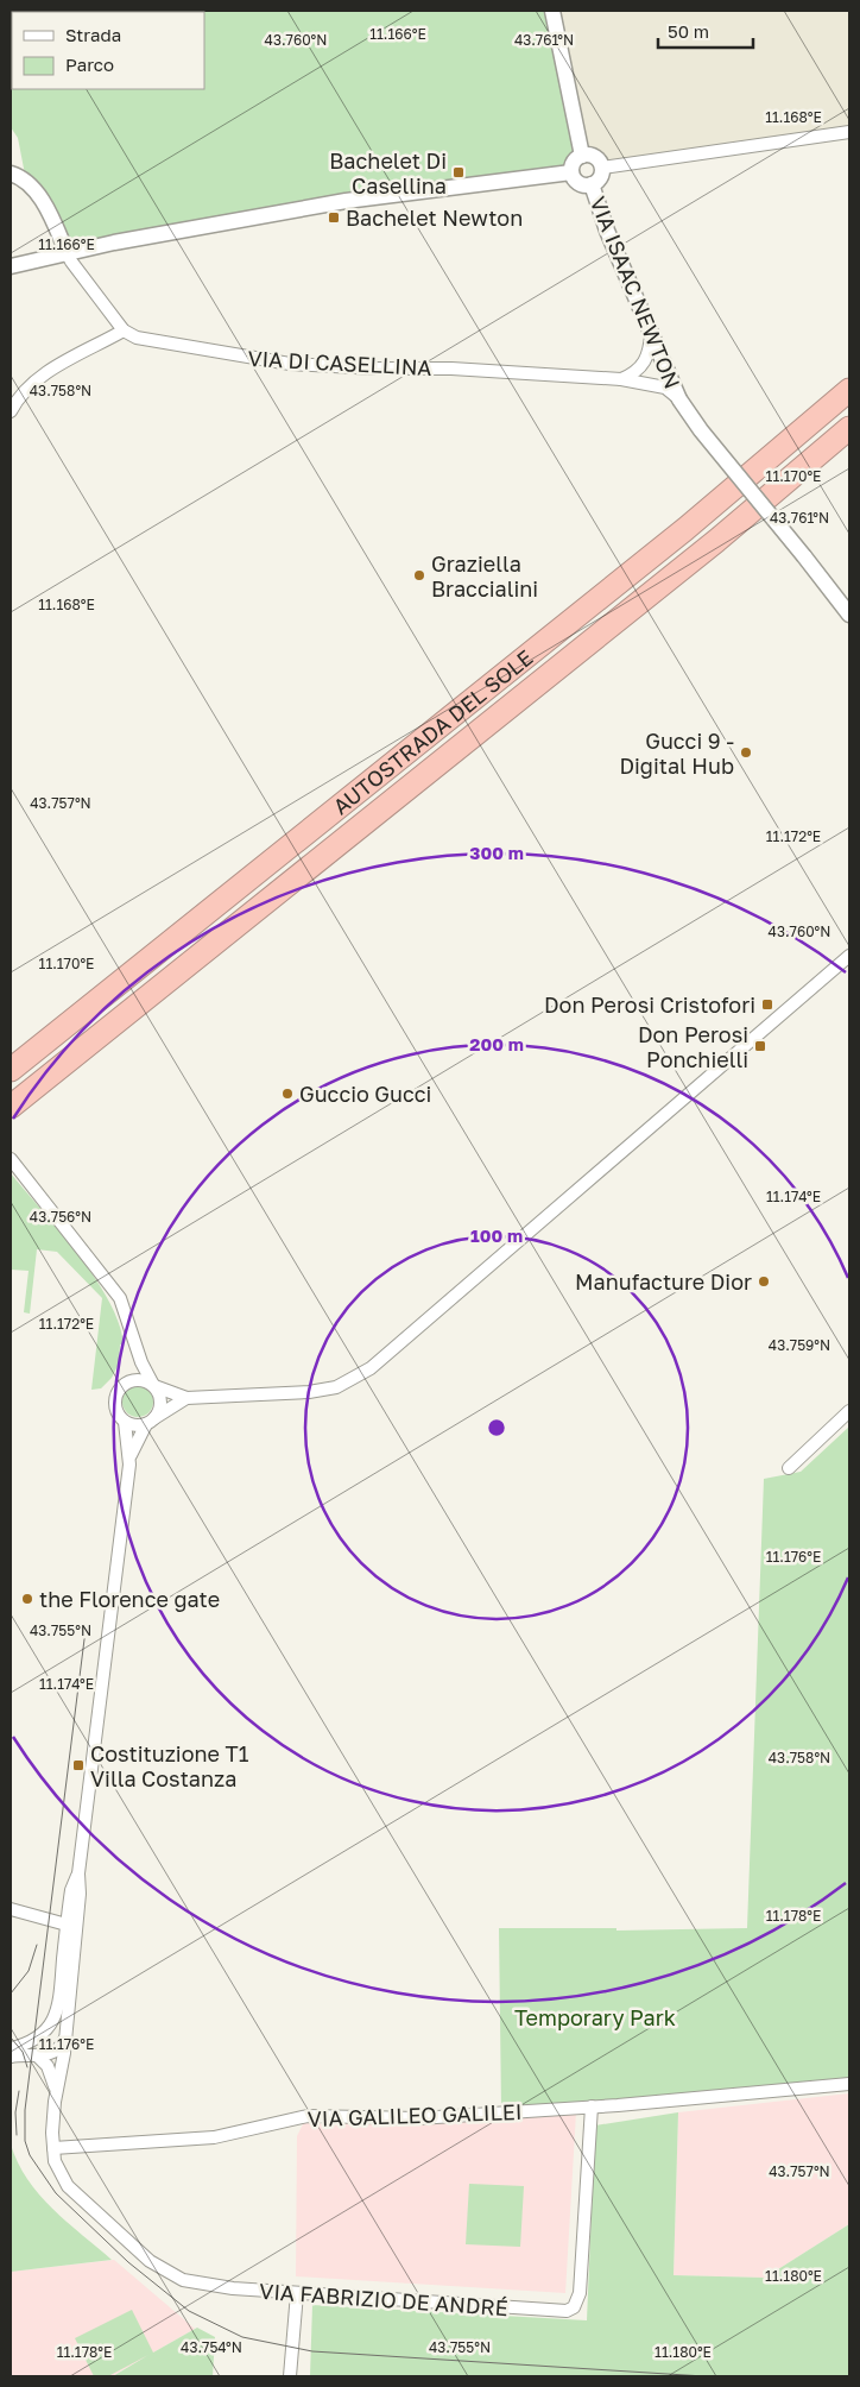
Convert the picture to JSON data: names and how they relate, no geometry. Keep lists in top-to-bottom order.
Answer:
{
  "streets": {
    "highway": ["AUTOSTRADA DEL SOLE"],
    "street": [
      "VIA ISAAC NEWTON",
      "VIA DI CASELLINA",
      "VIA GALILEO GALILEI",
      "VIA FABRIZIO DE ANDRÉ"
    ]
  },
  "crossings": [
    ["VIA ISAAC NEWTON", "VIA DI CASELLINA"],
    ["VIA GALILEO GALILEI", "VIA FABRIZIO DE ANDRÉ"]
  ],
  "parks": ["Temporary Park"],
  "places": {
    "transit": [
      "Bachelet Di Casellina",
      "Bachelet Newton",
      "Don Perosi Cristofori",
      "Don Perosi Ponchielli",
      "Costituzione T1 Villa Costanza"
    ],
    "other": [
      "Graziella Braccialini",
      "Gucci 9 - Digital Hub",
      "Guccio Gucci",
      "Manufacture Dior",
      "the Florence gate"
    ]
  },
  "legend": ["Strada", "Parco"],
  "scale_bar": "50 m",
  "coordinates": [
    "11.166°E",
    "43.760°N",
    "43.761°N",
    "11.168°E",
    "43.758°N",
    "11.170°E",
    "43.757°N",
    "11.172°E",
    "11.174°E",
    "43.756°N",
    "43.759°N",
    "11.176°E",
    "43.755°N",
    "11.178°E",
    "11.180°E",
    "43.754°N"
  ],
  "rings": ["300 m", "200 m", "100 m"]
}
